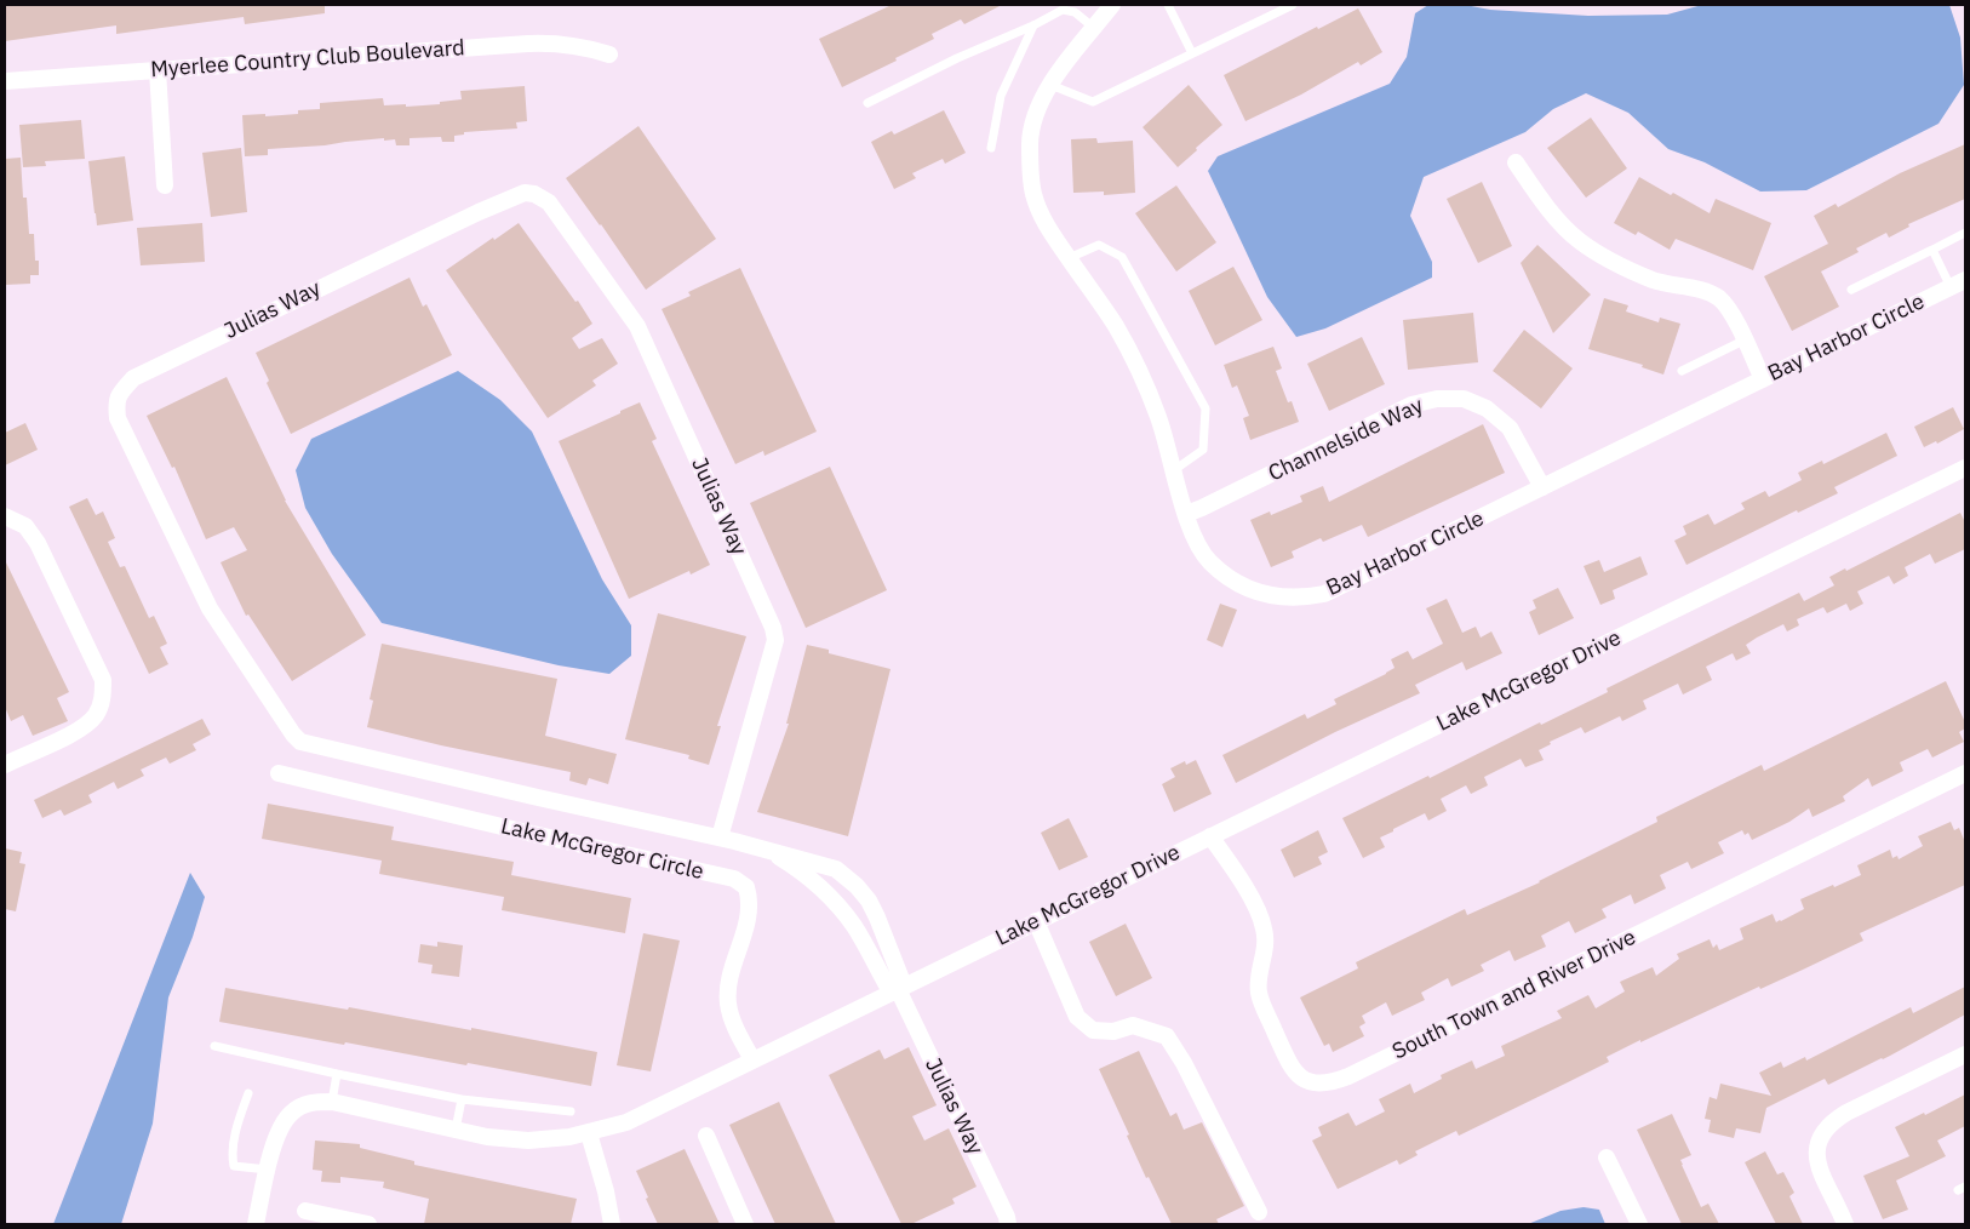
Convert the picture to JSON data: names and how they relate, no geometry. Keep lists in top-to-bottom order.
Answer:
{
  "streets": {
    "street": [
      "Myerlee Country Club Boulevard",
      "Julias Way",
      "Bay Harbor Circle",
      "Channelside Way",
      "Lake McGregor Drive",
      "Lake McGregor Circle",
      "South Town and River Drive"
    ]
  },
  "crossings": [
    ["Julias Way", "Lake McGregor Drive"],
    ["Bay Harbor Circle", "Channelside Way"],
    ["Lake McGregor Drive", "Lake McGregor Circle"],
    ["Lake McGregor Drive", "South Town and River Drive"]
  ]
}
